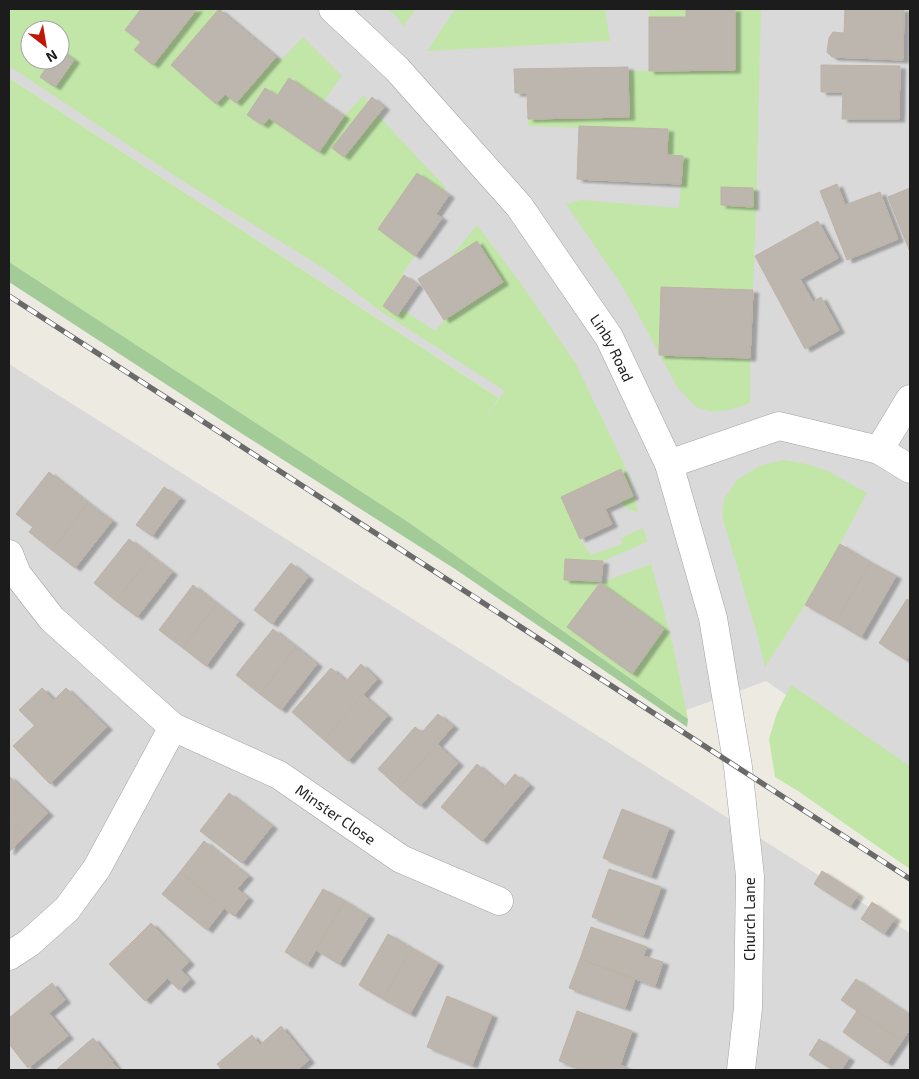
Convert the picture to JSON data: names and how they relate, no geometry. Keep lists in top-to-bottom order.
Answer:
{
  "streets": {
    "street": ["Linby Road", "Minster Close", "Church Lane"]
  },
  "crossings": [
    ["Linby Road", "Church Lane"]
  ],
  "north": "bottom right"
}
